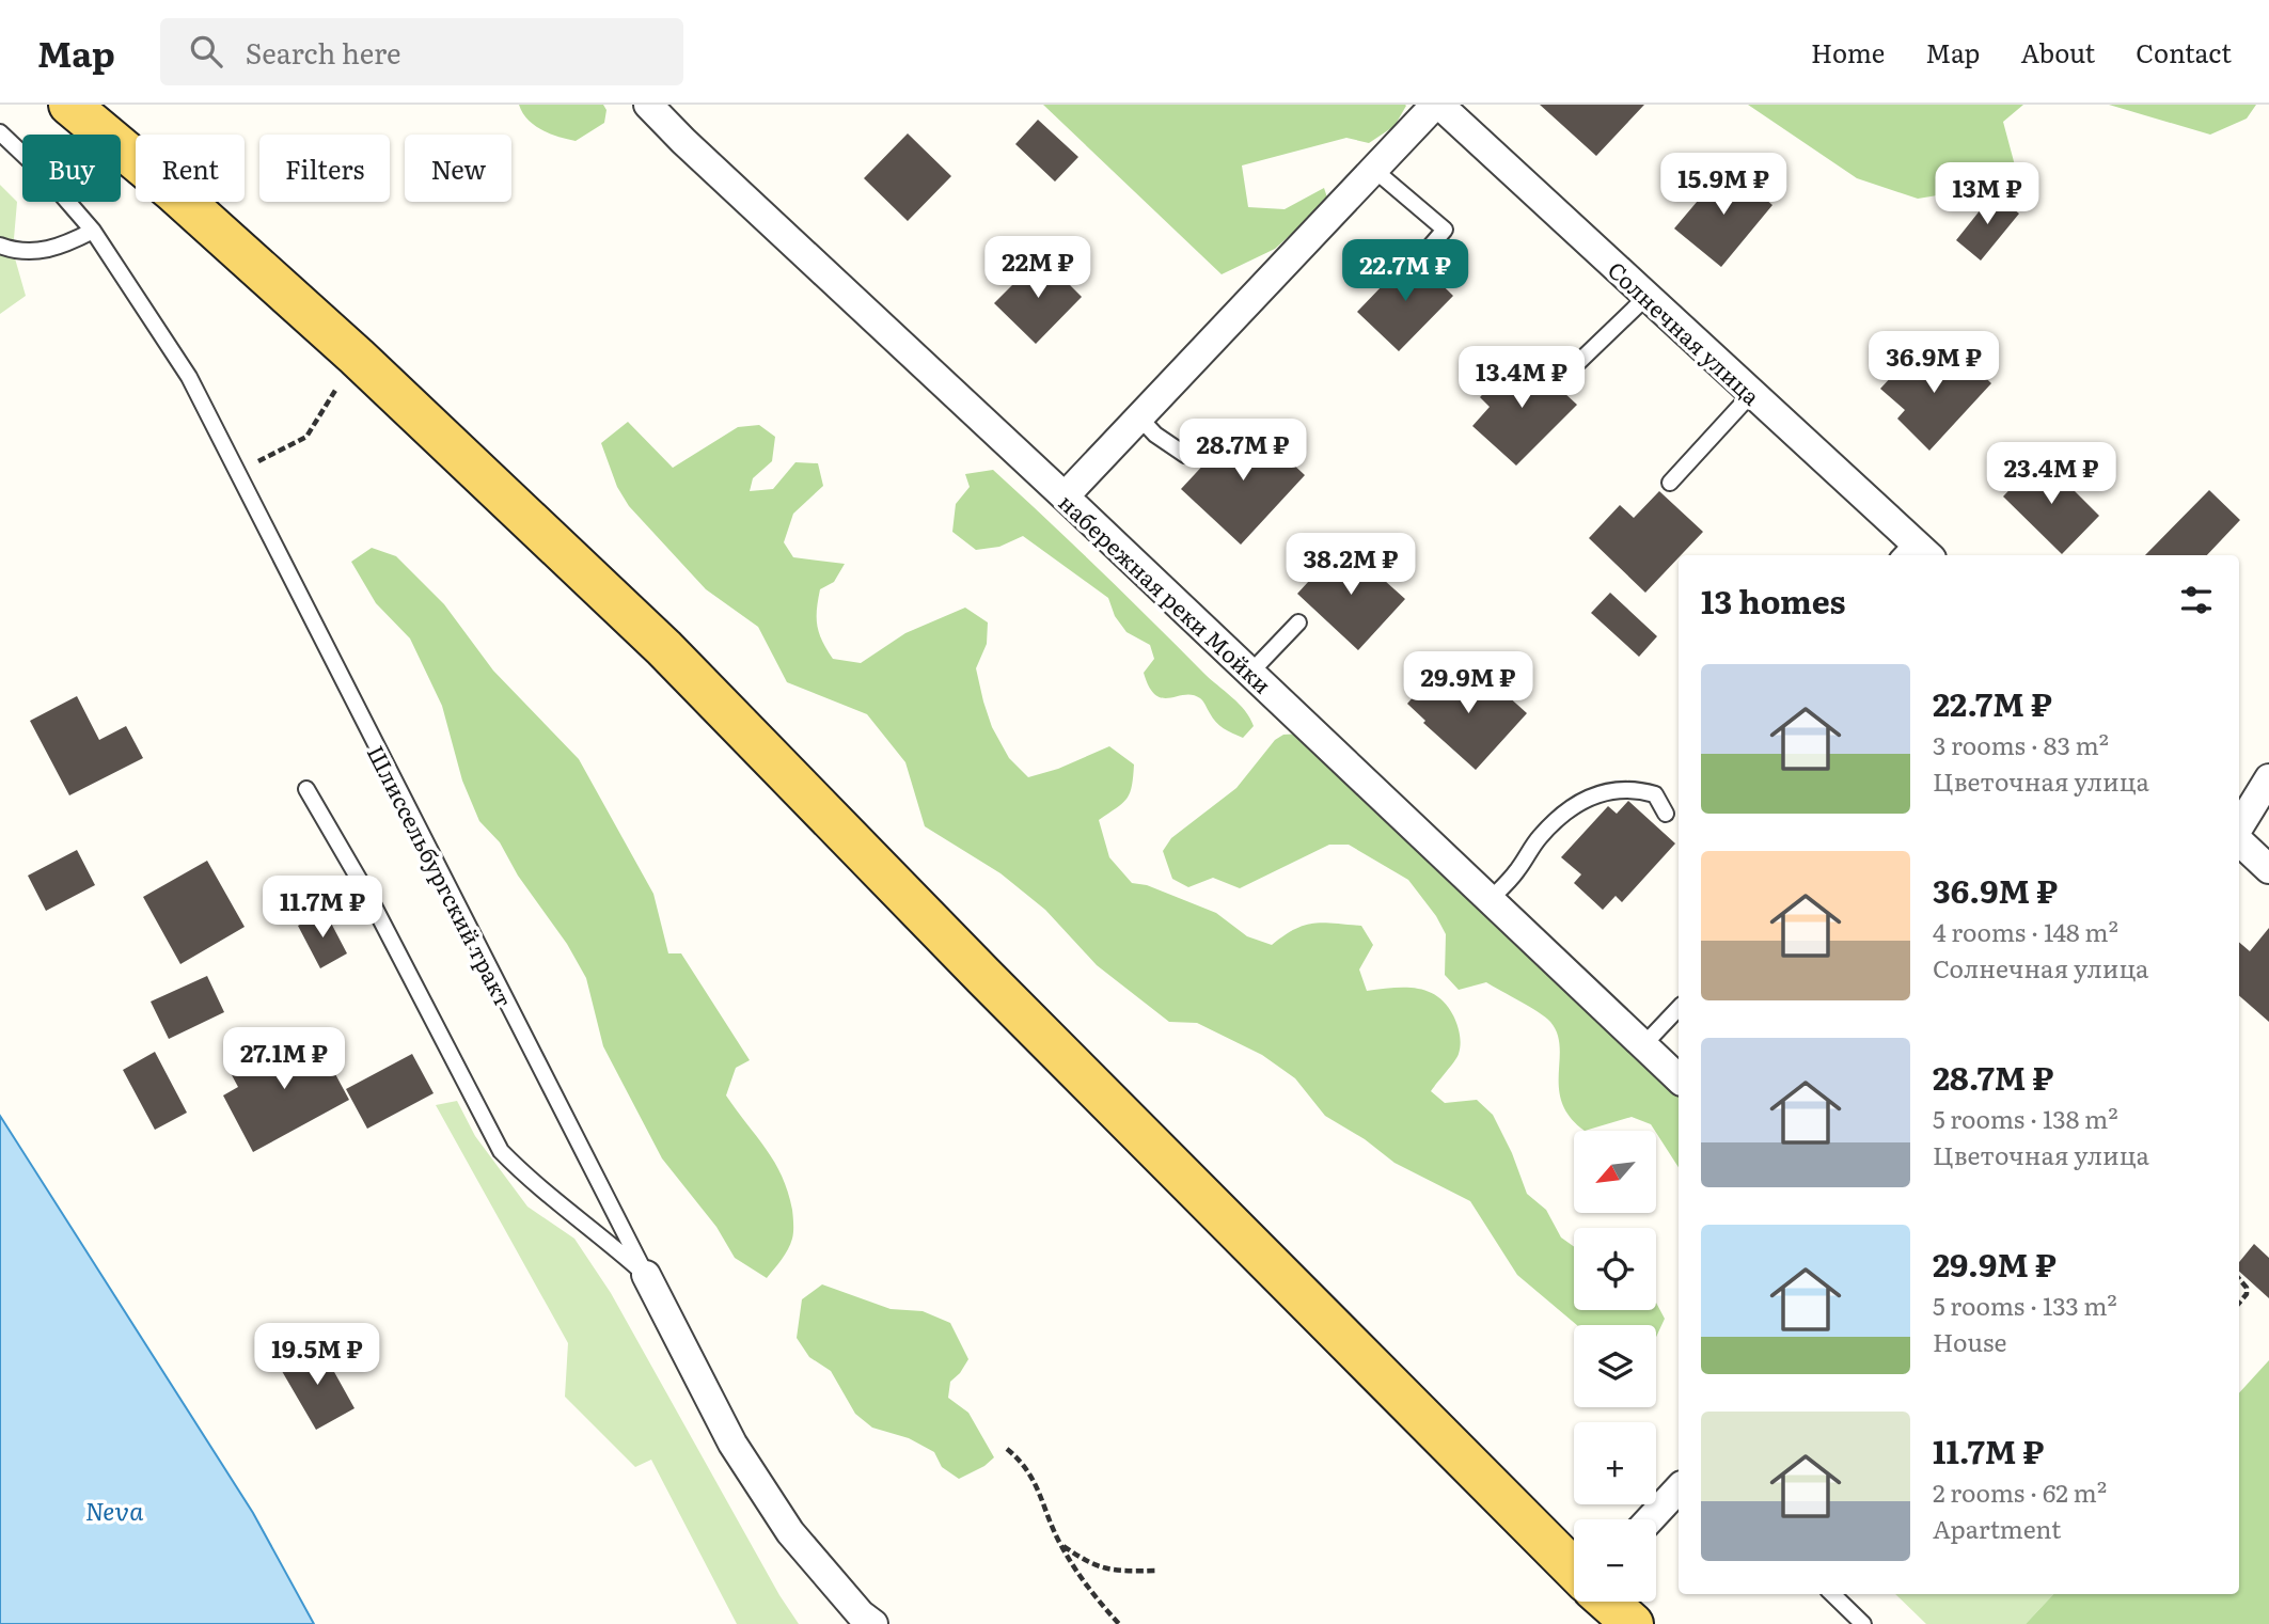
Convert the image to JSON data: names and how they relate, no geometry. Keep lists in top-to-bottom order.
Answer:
{
  "streets": {
    "street": ["Солнечная улица", "набережная реки Мойки", "Шлиссельбургский тракт"]
  },
  "water": ["Neva"],
  "north": "bottom left",
  "page": {
    "header": "Map",
    "search": "Search here",
    "nav": [
      "Home",
      "Map",
      "About",
      "Contact"
    ],
    "chip": [
      "Buy",
      "Rent",
      "Filters",
      "New"
    ],
    "price": [
      "15.9M ₽",
      "13M ₽",
      "22M ₽",
      "22.7M ₽",
      "36.9M ₽",
      "13.4M ₽",
      "28.7M ₽",
      "23.4M ₽",
      "38.2M ₽",
      "29.9M ₽",
      "11.7M ₽",
      "27.1M ₽",
      "19.5M ₽"
    ],
    "heading": "13 homes",
    "list": [
      {
        "name": "22.7M ₽",
        "note": "3 rooms · 83 m² · Цветочная улица"
      },
      {
        "name": "36.9M ₽",
        "note": "4 rooms · 148 m² · Солнечная улица"
      },
      {
        "name": "28.7M ₽",
        "note": "5 rooms · 138 m² · Цветочная улица"
      },
      {
        "name": "29.9M ₽",
        "note": "5 rooms · 133 m² · House"
      },
      {
        "name": "11.7M ₽",
        "note": "2 rooms · 62 m² · Apartment"
      }
    ],
    "map_buttons": ["+", "−"]
  }
}
